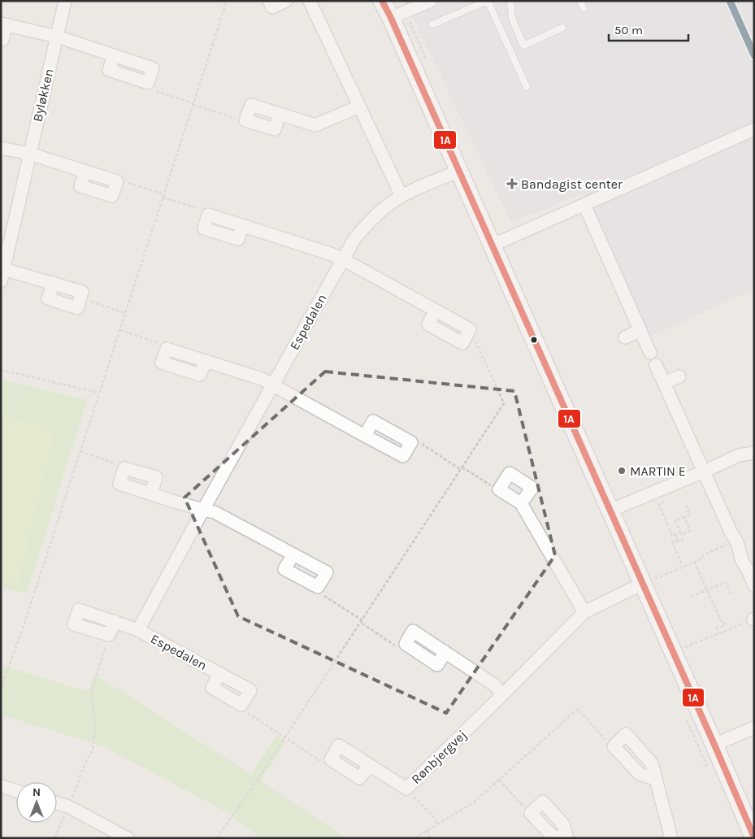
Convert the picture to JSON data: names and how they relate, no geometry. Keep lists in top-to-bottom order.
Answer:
{
  "streets": {
    "street": ["Byløkken", "Espedalen", "Rønbjergvej"]
  },
  "places": {
    "health": ["Bandagist center"],
    "other": ["MARTIN E"]
  },
  "lines": ["transit line 1A"],
  "scale_bar": "50 m",
  "north": "top"
}
